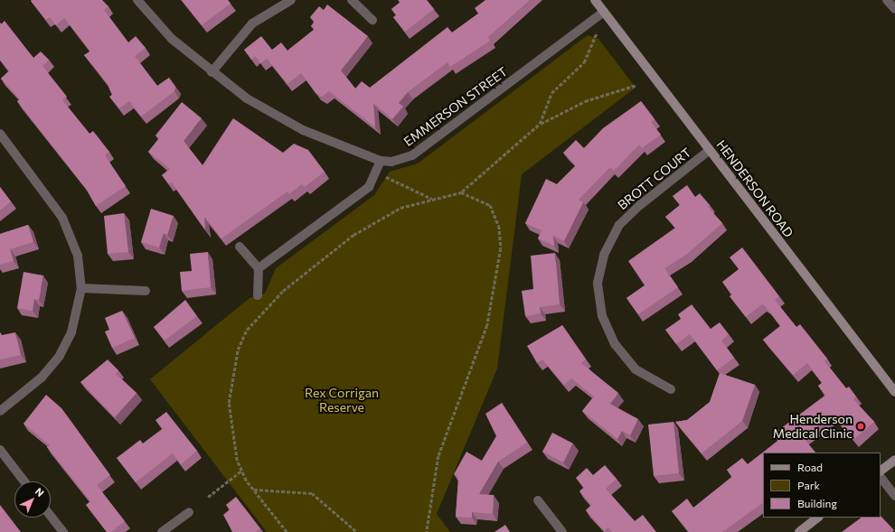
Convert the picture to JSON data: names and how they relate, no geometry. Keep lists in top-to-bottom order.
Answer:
{
  "streets": {
    "street": ["EMMERSON STREET", "BROTT COURT", "HENDERSON ROAD"]
  },
  "crossings": [
    ["EMMERSON STREET", "HENDERSON ROAD"],
    ["BROTT COURT", "HENDERSON ROAD"]
  ],
  "parks": ["Rex Corrigan Reserve"],
  "places": ["Henderson Medical Clinic"],
  "legend": ["Road", "Park", "Building"],
  "north": "top right"
}
